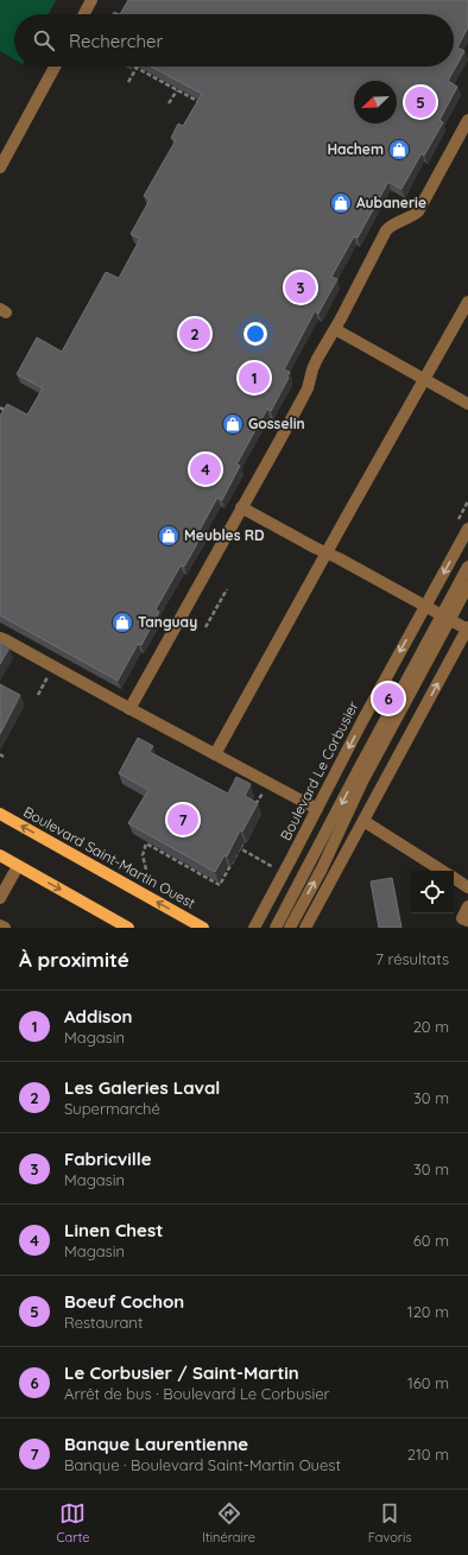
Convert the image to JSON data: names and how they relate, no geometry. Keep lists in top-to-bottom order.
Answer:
{
  "streets": {
    "main road": ["Boulevard Saint-Martin Ouest"],
    "street": ["Boulevard Le Corbusier"]
  },
  "places": {
    "shop": [
      "Hachem",
      "Aubanerie",
      "Gosselin",
      "Meubles RD",
      "Tanguay"
    ]
  },
  "north": "bottom left",
  "page": {
    "search": "Rechercher",
    "pins": [
      "5",
      "3",
      "2",
      "1",
      "4",
      "6",
      "7"
    ],
    "heading": ["À proximité", "7 résultats"],
    "list": [
      {
        "mark": "1",
        "name": "Addison",
        "note": "Magasin",
        "value": "20 m"
      },
      {
        "mark": "2",
        "name": "Les Galeries Laval",
        "note": "Supermarché",
        "value": "30 m"
      },
      {
        "mark": "3",
        "name": "Fabricville",
        "note": "Magasin",
        "value": "30 m"
      },
      {
        "mark": "4",
        "name": "Linen Chest",
        "note": "Magasin",
        "value": "60 m"
      },
      {
        "mark": "5",
        "name": "Boeuf Cochon",
        "note": "Restaurant",
        "value": "120 m"
      },
      {
        "mark": "6",
        "name": "Le Corbusier / Saint-Martin",
        "note": "Arrêt de bus · Boulevard Le Corbusier",
        "value": "160 m"
      },
      {
        "mark": "7",
        "name": "Banque Laurentienne",
        "note": "Banque · Boulevard Saint-Martin Ouest",
        "value": "210 m"
      }
    ],
    "nav": ["Carte", "Itinéraire", "Favoris"]
  }
}
